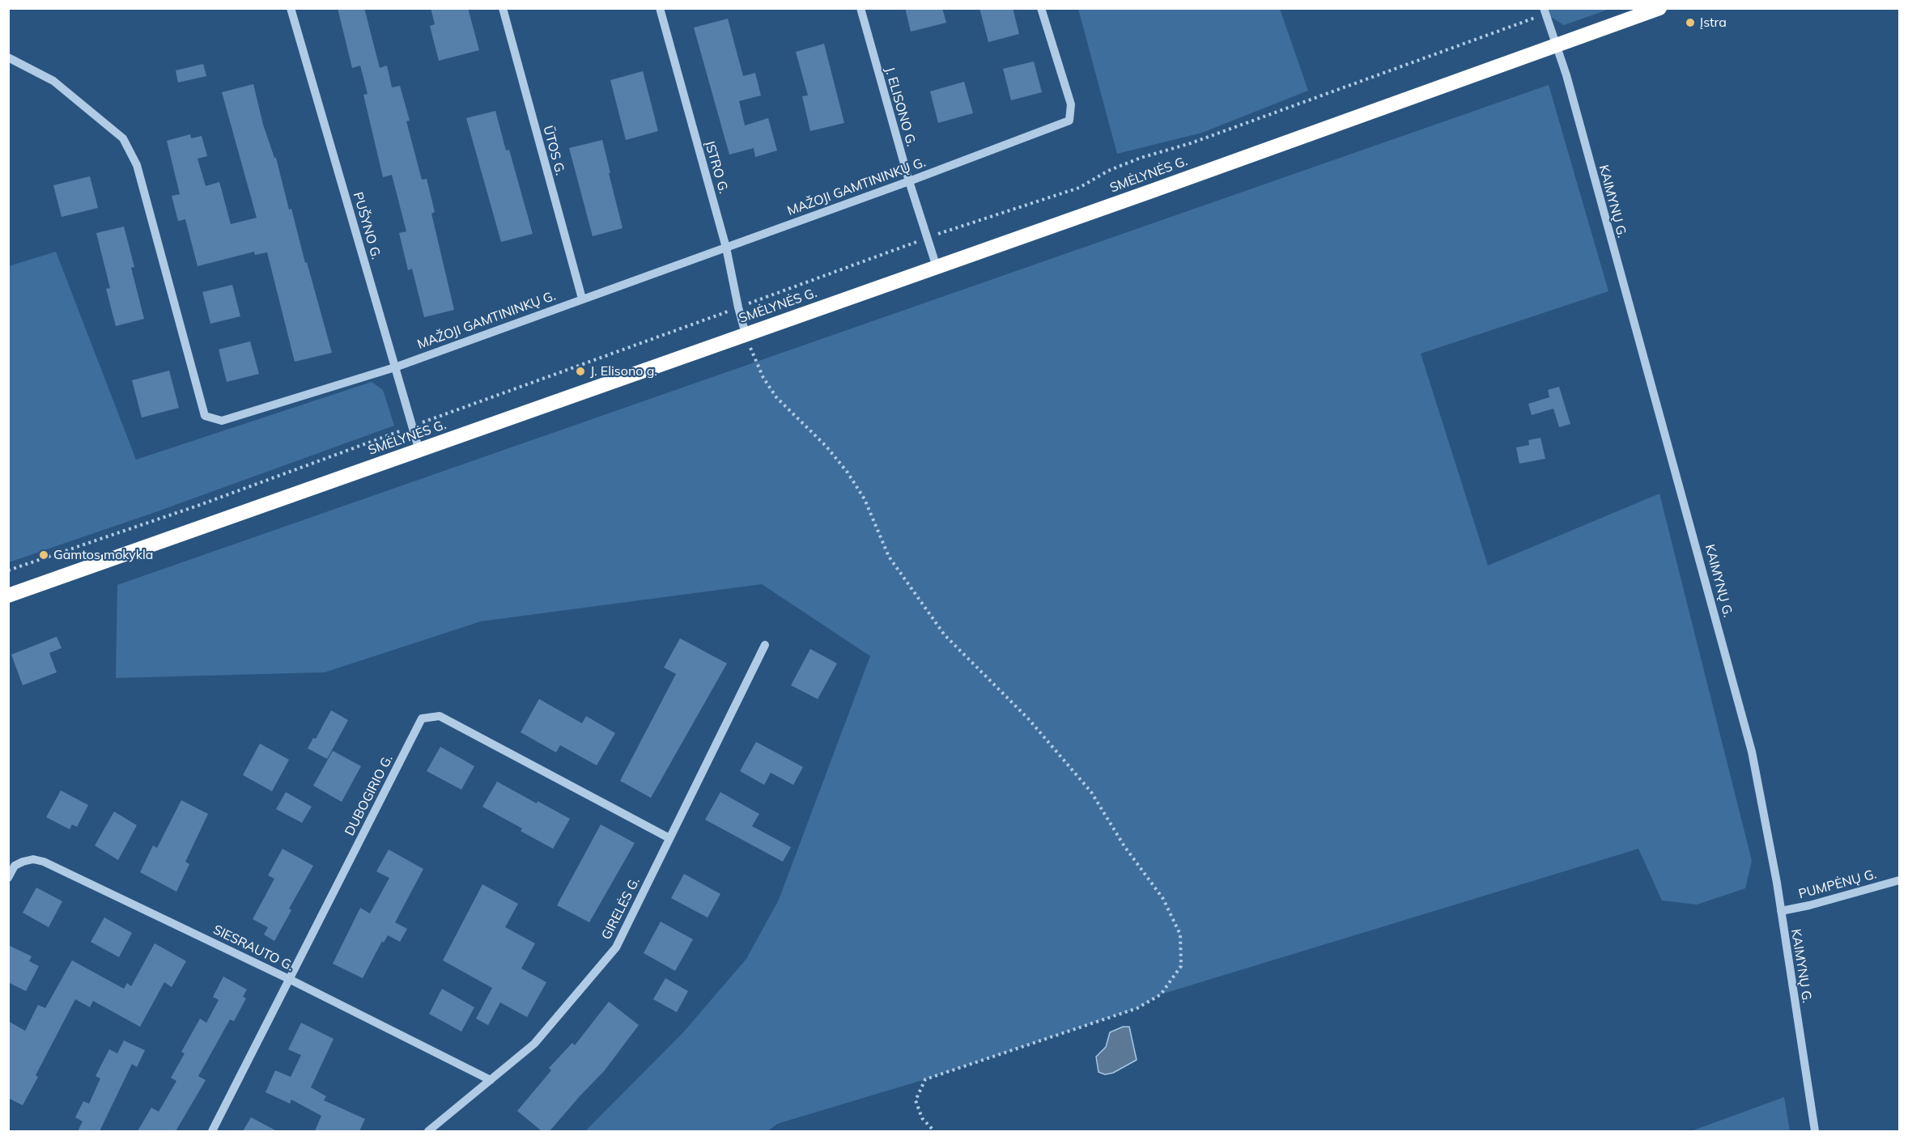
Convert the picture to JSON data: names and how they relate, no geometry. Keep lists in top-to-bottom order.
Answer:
{
  "streets": {
    "highway": ["SMĖLYNĖS G."],
    "street": [
      "J. ELISONO G.",
      "ŪTOS G.",
      "ĮSTRO G.",
      "MAŽOJI GAMTININKŲ G.",
      "KAIMYNŲ G.",
      "PUŠYNO G.",
      "DUBOGIRIO G.",
      "PUMPĖNŲ G.",
      "GIRELĖS G.",
      "SIESRAUTO G."
    ]
  },
  "crossings": [
    ["J. ELISONO G.", "SMĖLYNĖS G."],
    ["J. ELISONO G.", "MAŽOJI GAMTININKŲ G."],
    ["ŪTOS G.", "MAŽOJI GAMTININKŲ G."],
    ["ĮSTRO G.", "SMĖLYNĖS G."],
    ["ĮSTRO G.", "MAŽOJI GAMTININKŲ G."],
    ["SMĖLYNĖS G.", "KAIMYNŲ G."],
    ["SMĖLYNĖS G.", "PUŠYNO G."],
    ["MAŽOJI GAMTININKŲ G.", "PUŠYNO G."],
    ["KAIMYNŲ G.", "PUMPĖNŲ G."],
    ["DUBOGIRIO G.", "GIRELĖS G."],
    ["DUBOGIRIO G.", "SIESRAUTO G."],
    ["GIRELĖS G.", "SIESRAUTO G."]
  ],
  "places": ["Įstra", "J. Elisono g.", "Gamtos mokykla"]
}
